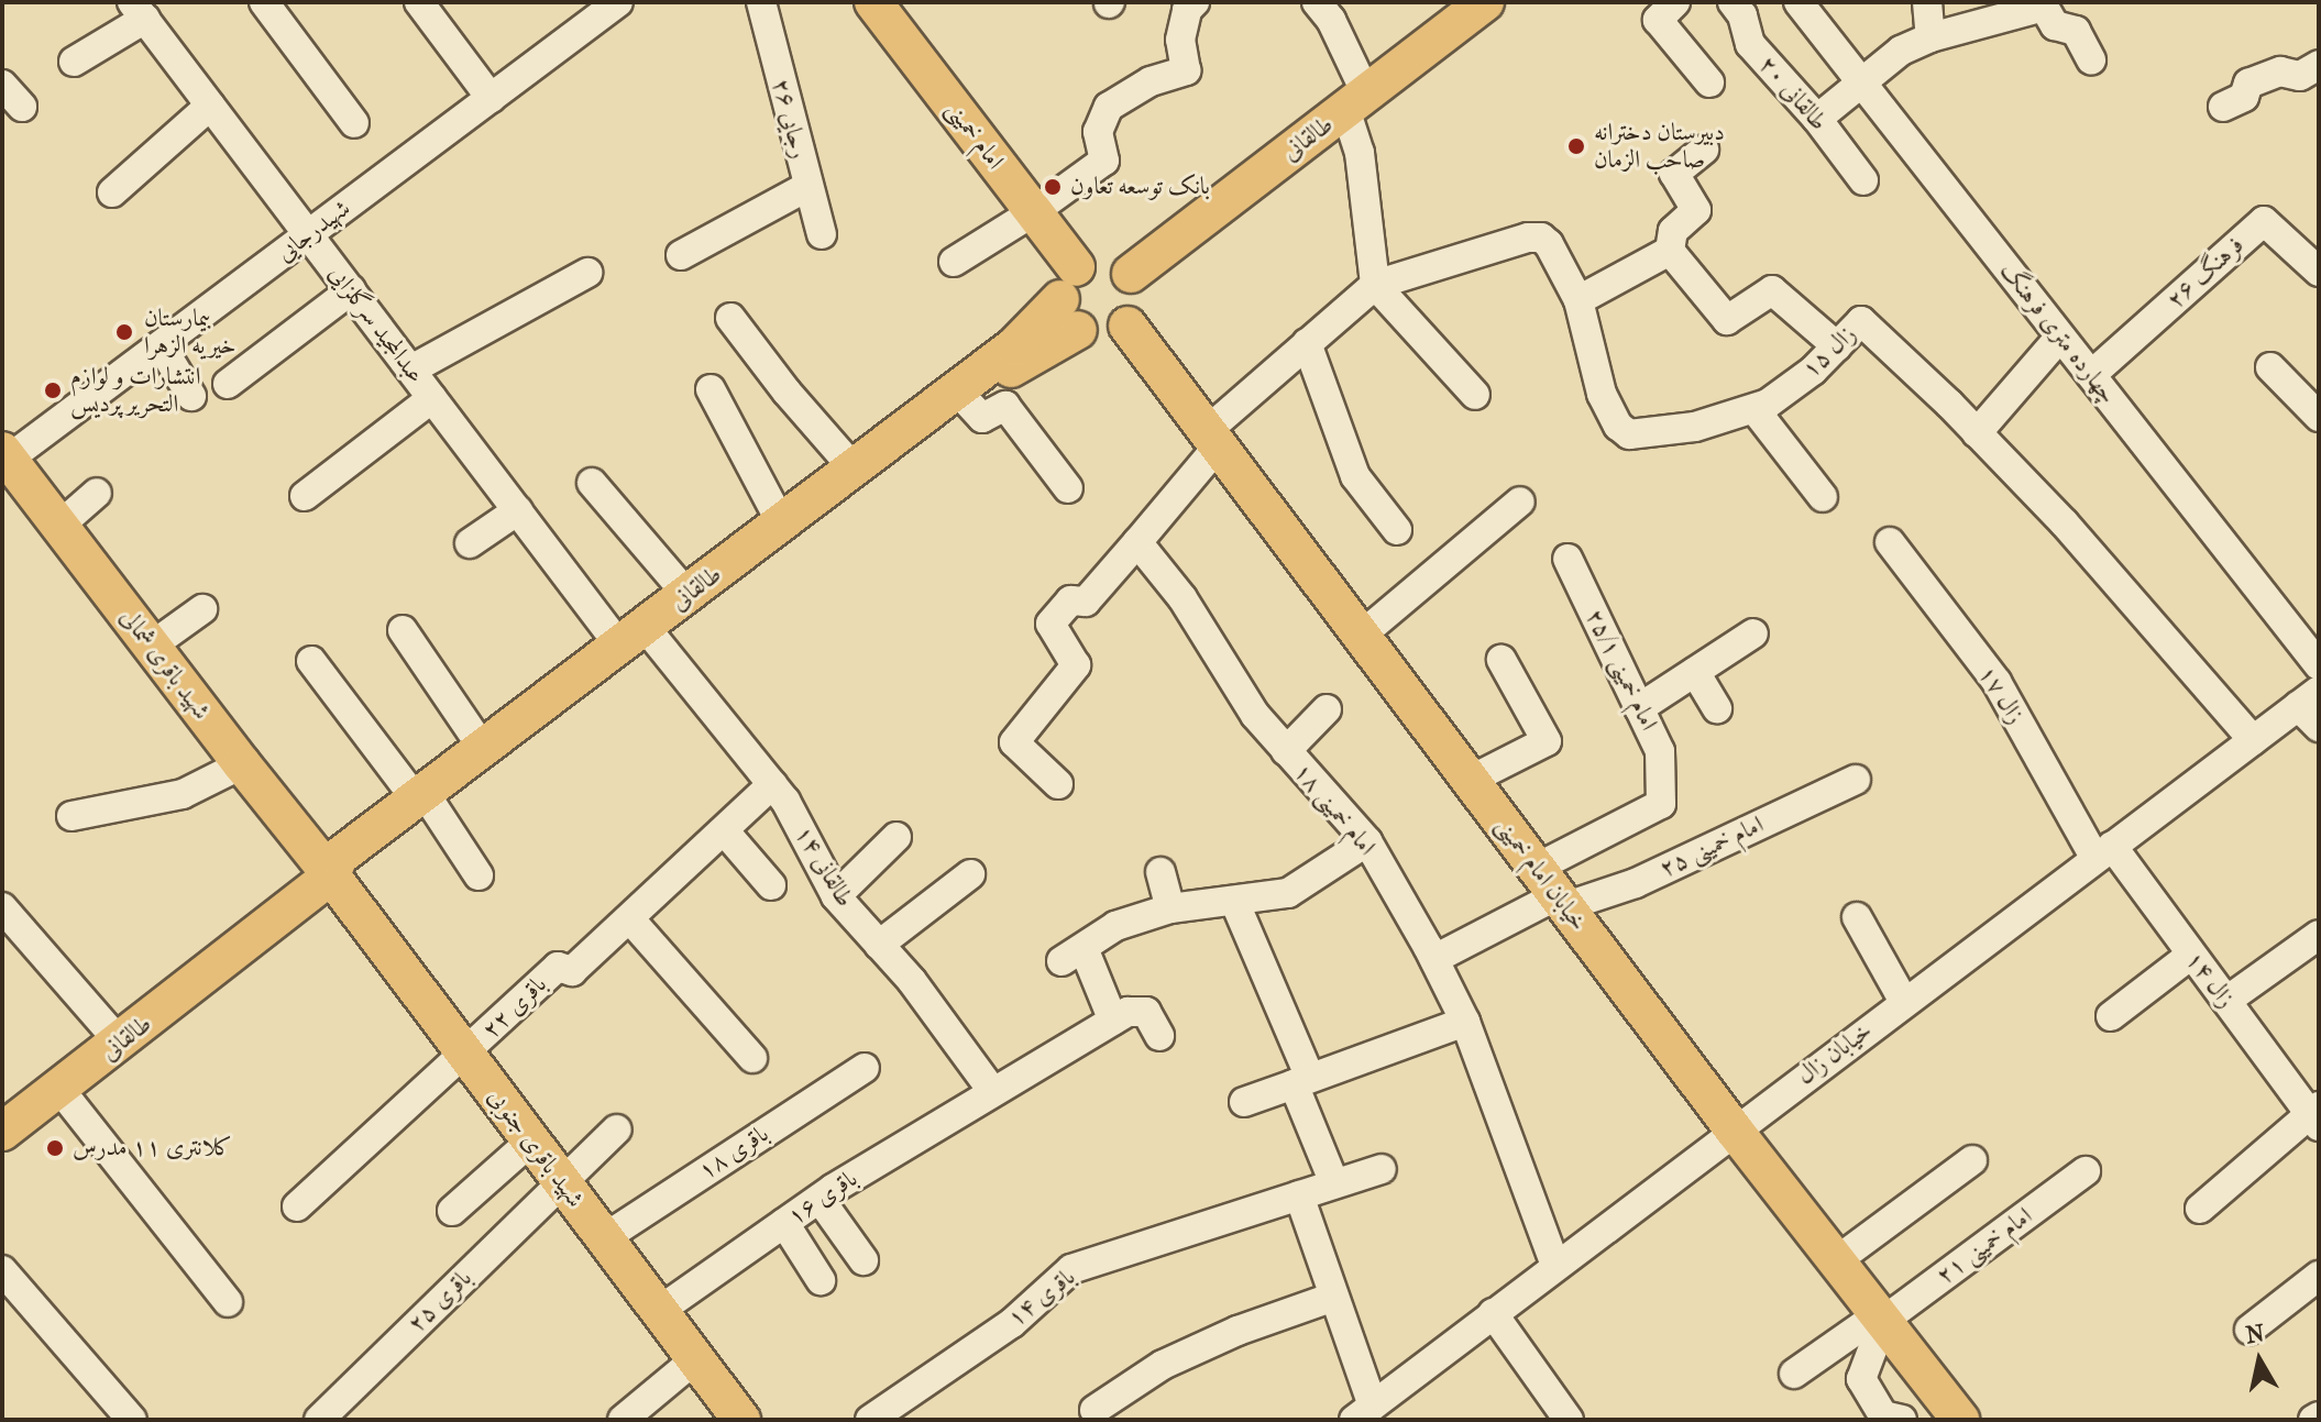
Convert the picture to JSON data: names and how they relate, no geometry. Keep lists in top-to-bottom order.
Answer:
{
  "streets": {
    "main road": [
      "امام خمینی",
      "طالقانی",
      "شهید باقری شمالی",
      "خیابان امام خمینی",
      "شهید باقری جنوبی"
    ],
    "street": [
      "طالقانی ۲۰",
      "رجایی ۲۶",
      "شهیدرجایی",
      "فرهنگ ۲۶",
      "عبدالمجید سرگلزایی",
      "چهارده متری فرهنگ",
      "زال ۱۵",
      "امام خمینی ۲۵/۱",
      "زال ۱۷",
      "امام خمینی ۱۸",
      "امام خمینی ۲۵",
      "طالقانی ۱۴",
      "زال ۱۴",
      "باقری ۲۲",
      "خیابان زال",
      "باقری ۱۸",
      "باقری ۱۶",
      "امام خمینی ۲۱",
      "باقری ۱۴",
      "باقری ۲۵"
    ]
  },
  "crossings": [
    ["امام خمینی", "طالقانی"],
    ["امام خمینی", "خیابان امام خمینی"],
    ["طالقانی", "عبدالمجید سرگلزایی"],
    ["طالقانی", "شهید باقری شمالی"],
    ["طالقانی", "طالقانی ۱۴"],
    ["طالقانی", "خیابان امام خمینی"],
    ["طالقانی", "شهید باقری جنوبی"],
    ["شهیدرجایی", "عبدالمجید سرگلزایی"],
    ["شهیدرجایی", "شهید باقری شمالی"],
    ["فرهنگ ۲۶", "چهارده متری فرهنگ"],
    ["عبدالمجید سرگلزایی", "طالقانی ۱۴"],
    ["زال ۱۵", "خیابان زال"],
    ["شهید باقری شمالی", "شهید باقری جنوبی"],
    ["امام خمینی ۲۵/۱", "امام خمینی ۲۵"],
    ["امام خمینی ۲۵/۱", "خیابان امام خمینی"],
    ["زال ۱۷", "زال ۱۴"],
    ["زال ۱۷", "خیابان زال"],
    ["امام خمینی ۱۸", "خیابان زال"],
    ["امام خمینی ۲۵", "خیابان امام خمینی"],
    ["طالقانی ۱۴", "باقری ۲۲"],
    ["طالقانی ۱۴", "باقری ۱۶"],
    ["خیابان امام خمینی", "خیابان زال"],
    ["خیابان امام خمینی", "امام خمینی ۲۱"],
    ["زال ۱۴", "خیابان زال"],
    ["باقری ۲۲", "شهید باقری جنوبی"],
    ["شهید باقری جنوبی", "باقری ۱۸"],
    ["شهید باقری جنوبی", "باقری ۱۶"],
    ["شهید باقری جنوبی", "باقری ۲۵"]
  ],
  "places": [
    "دبیرستان دخترانه صاحب الزمان",
    "بانک توسعه تعاون",
    "بیمارستان خیریه الزهرا",
    "انتشارات و لوازم التحریر پردیس",
    "کلانتری ۱۱ مدرس"
  ],
  "north": "top"
}
